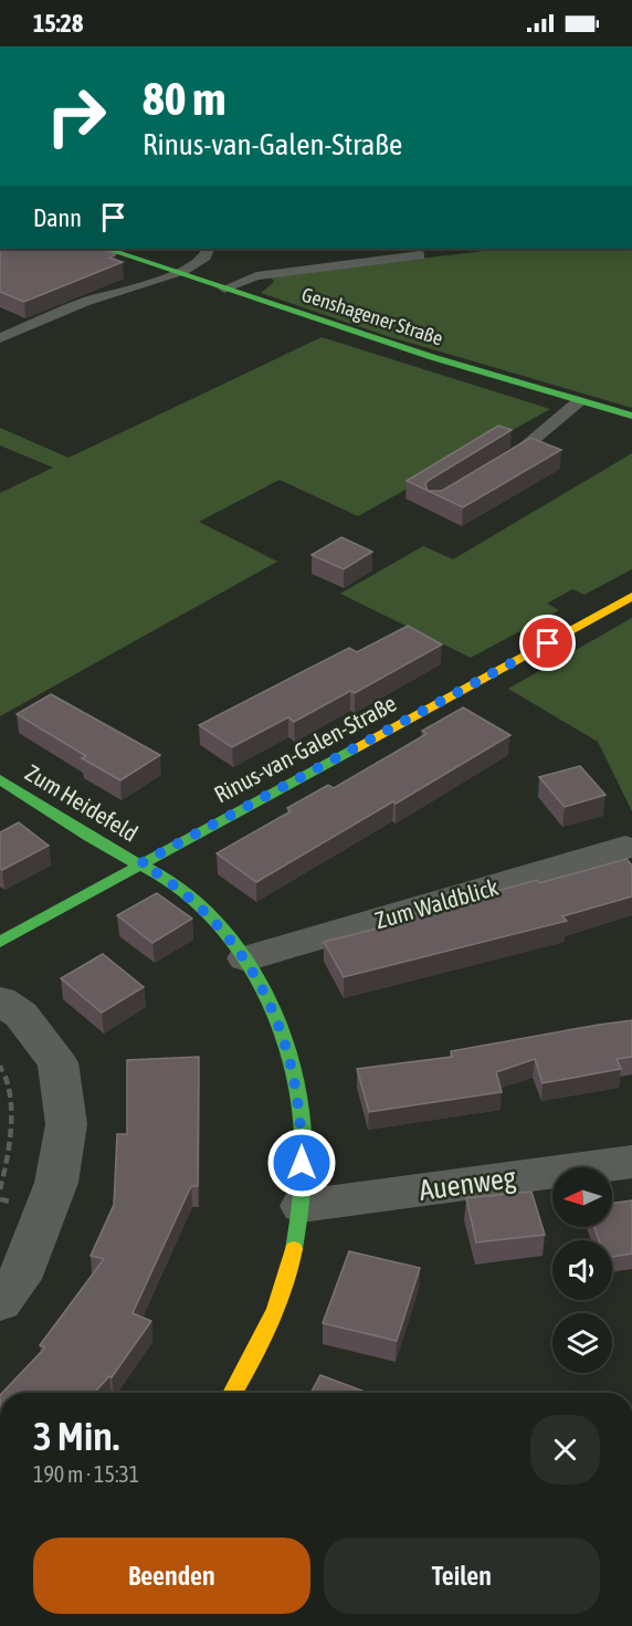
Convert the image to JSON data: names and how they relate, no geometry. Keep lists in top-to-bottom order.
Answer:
{
  "streets": {
    "street": [
      "Genshagener Straße",
      "Rinus-van-Galen-Straße",
      "Zum Heidefeld",
      "Zum Waldblick",
      "Auenweg"
    ]
  },
  "crossings": [
    ["Rinus-van-Galen-Straße", "Zum Heidefeld"],
    ["Zum Heidefeld", "Zum Waldblick"],
    ["Zum Heidefeld", "Auenweg"]
  ],
  "north": "left",
  "page": {
    "status": "15:28",
    "turn": ["80 m", "Rinus-van-Galen-Straße"],
    "then": "Dann",
    "heading": ["3 Min.", "190 m · 15:31"],
    "buttons": ["Beenden", "Teilen"]
  }
}
